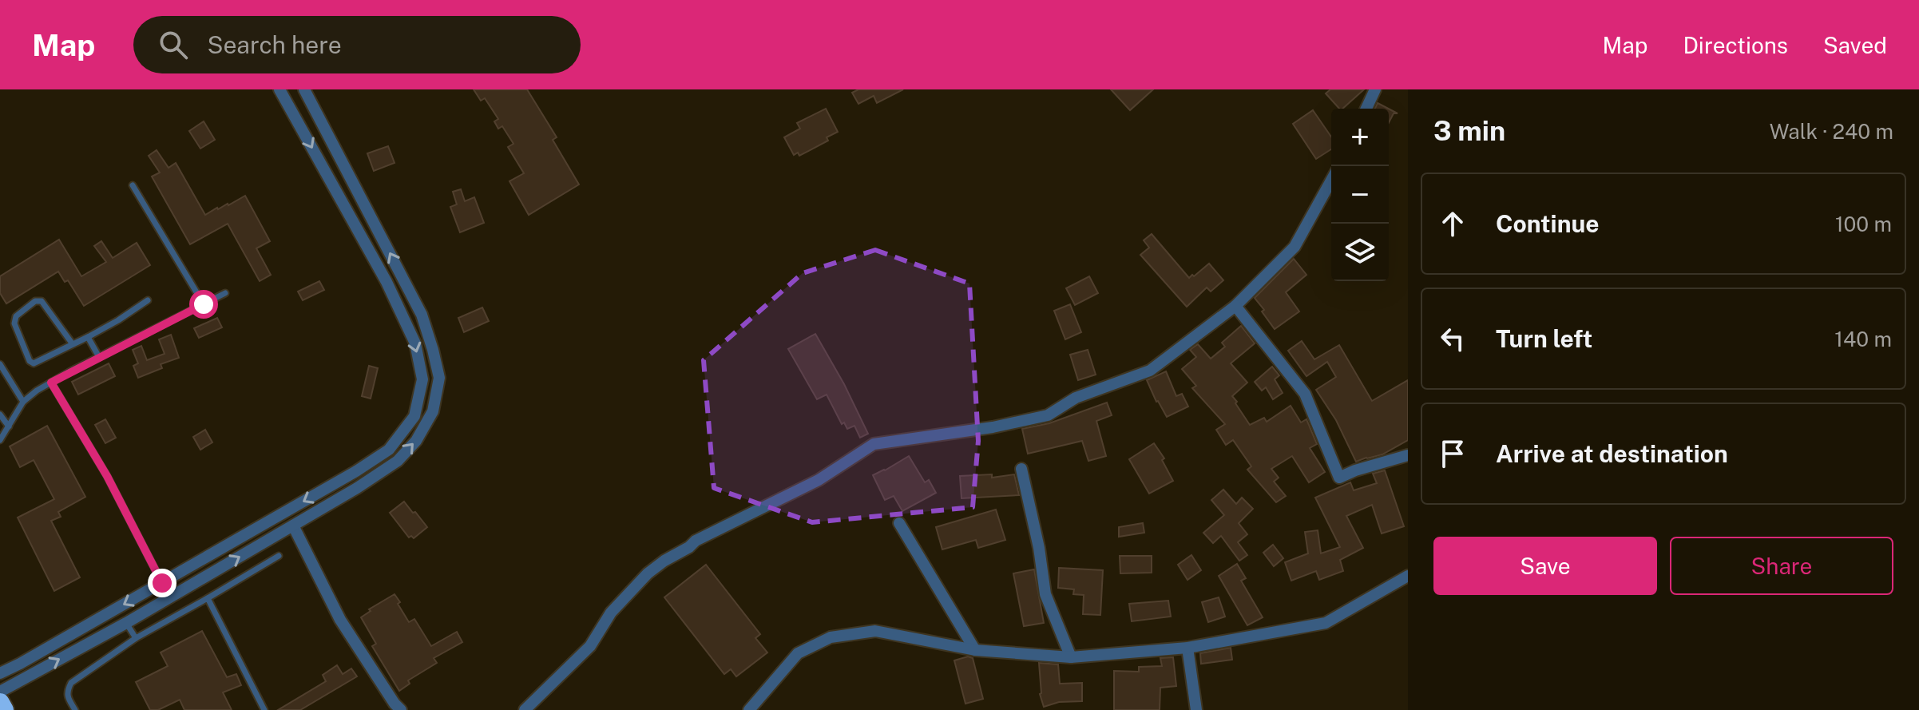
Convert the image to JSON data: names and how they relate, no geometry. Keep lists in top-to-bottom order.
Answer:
{
  "page": {
    "header": "Map",
    "search": "Search here",
    "nav": ["Map", "Directions", "Saved"],
    "heading": ["3 min", "Walk · 240 m"],
    "map_buttons": ["+", "−"],
    "list": [
      ["Continue", "100 m"],
      ["Turn left", "140 m"],
      "Arrive at destination"
    ],
    "buttons": ["Save", "Share"]
  }
}
